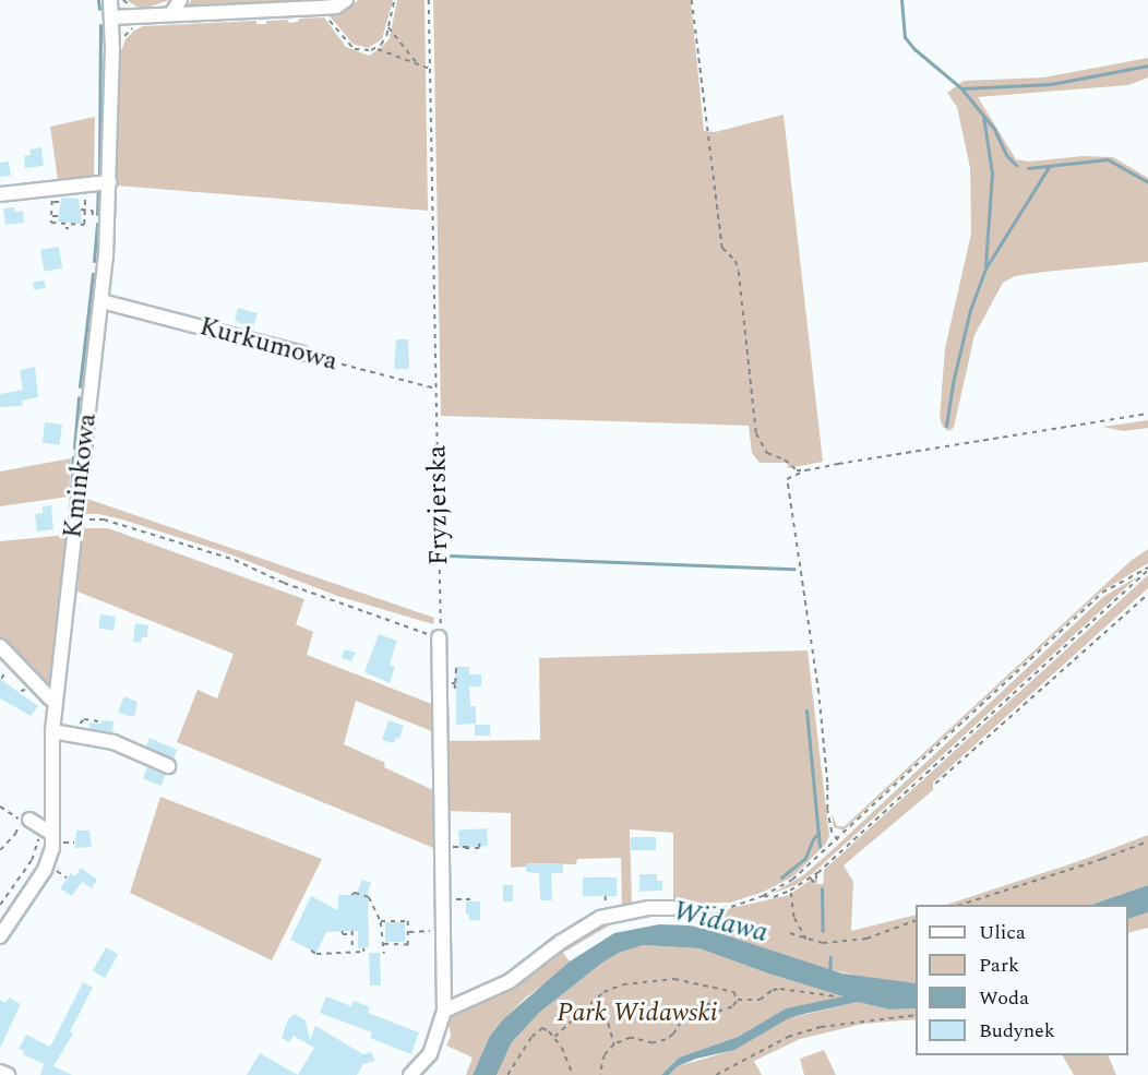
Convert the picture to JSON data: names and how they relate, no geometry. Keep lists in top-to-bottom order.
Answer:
{
  "streets": {
    "street": ["Kurkumowa", "Kminkowa"],
    "path": ["Fryzjerska"]
  },
  "crossings": [
    ["Kurkumowa", "Kminkowa"],
    ["Kurkumowa", "Fryzjerska"]
  ],
  "water": ["Widawa"],
  "parks": ["Park Widawski"],
  "legend": [
    "Ulica",
    "Park",
    "Woda",
    "Budynek"
  ]
}
